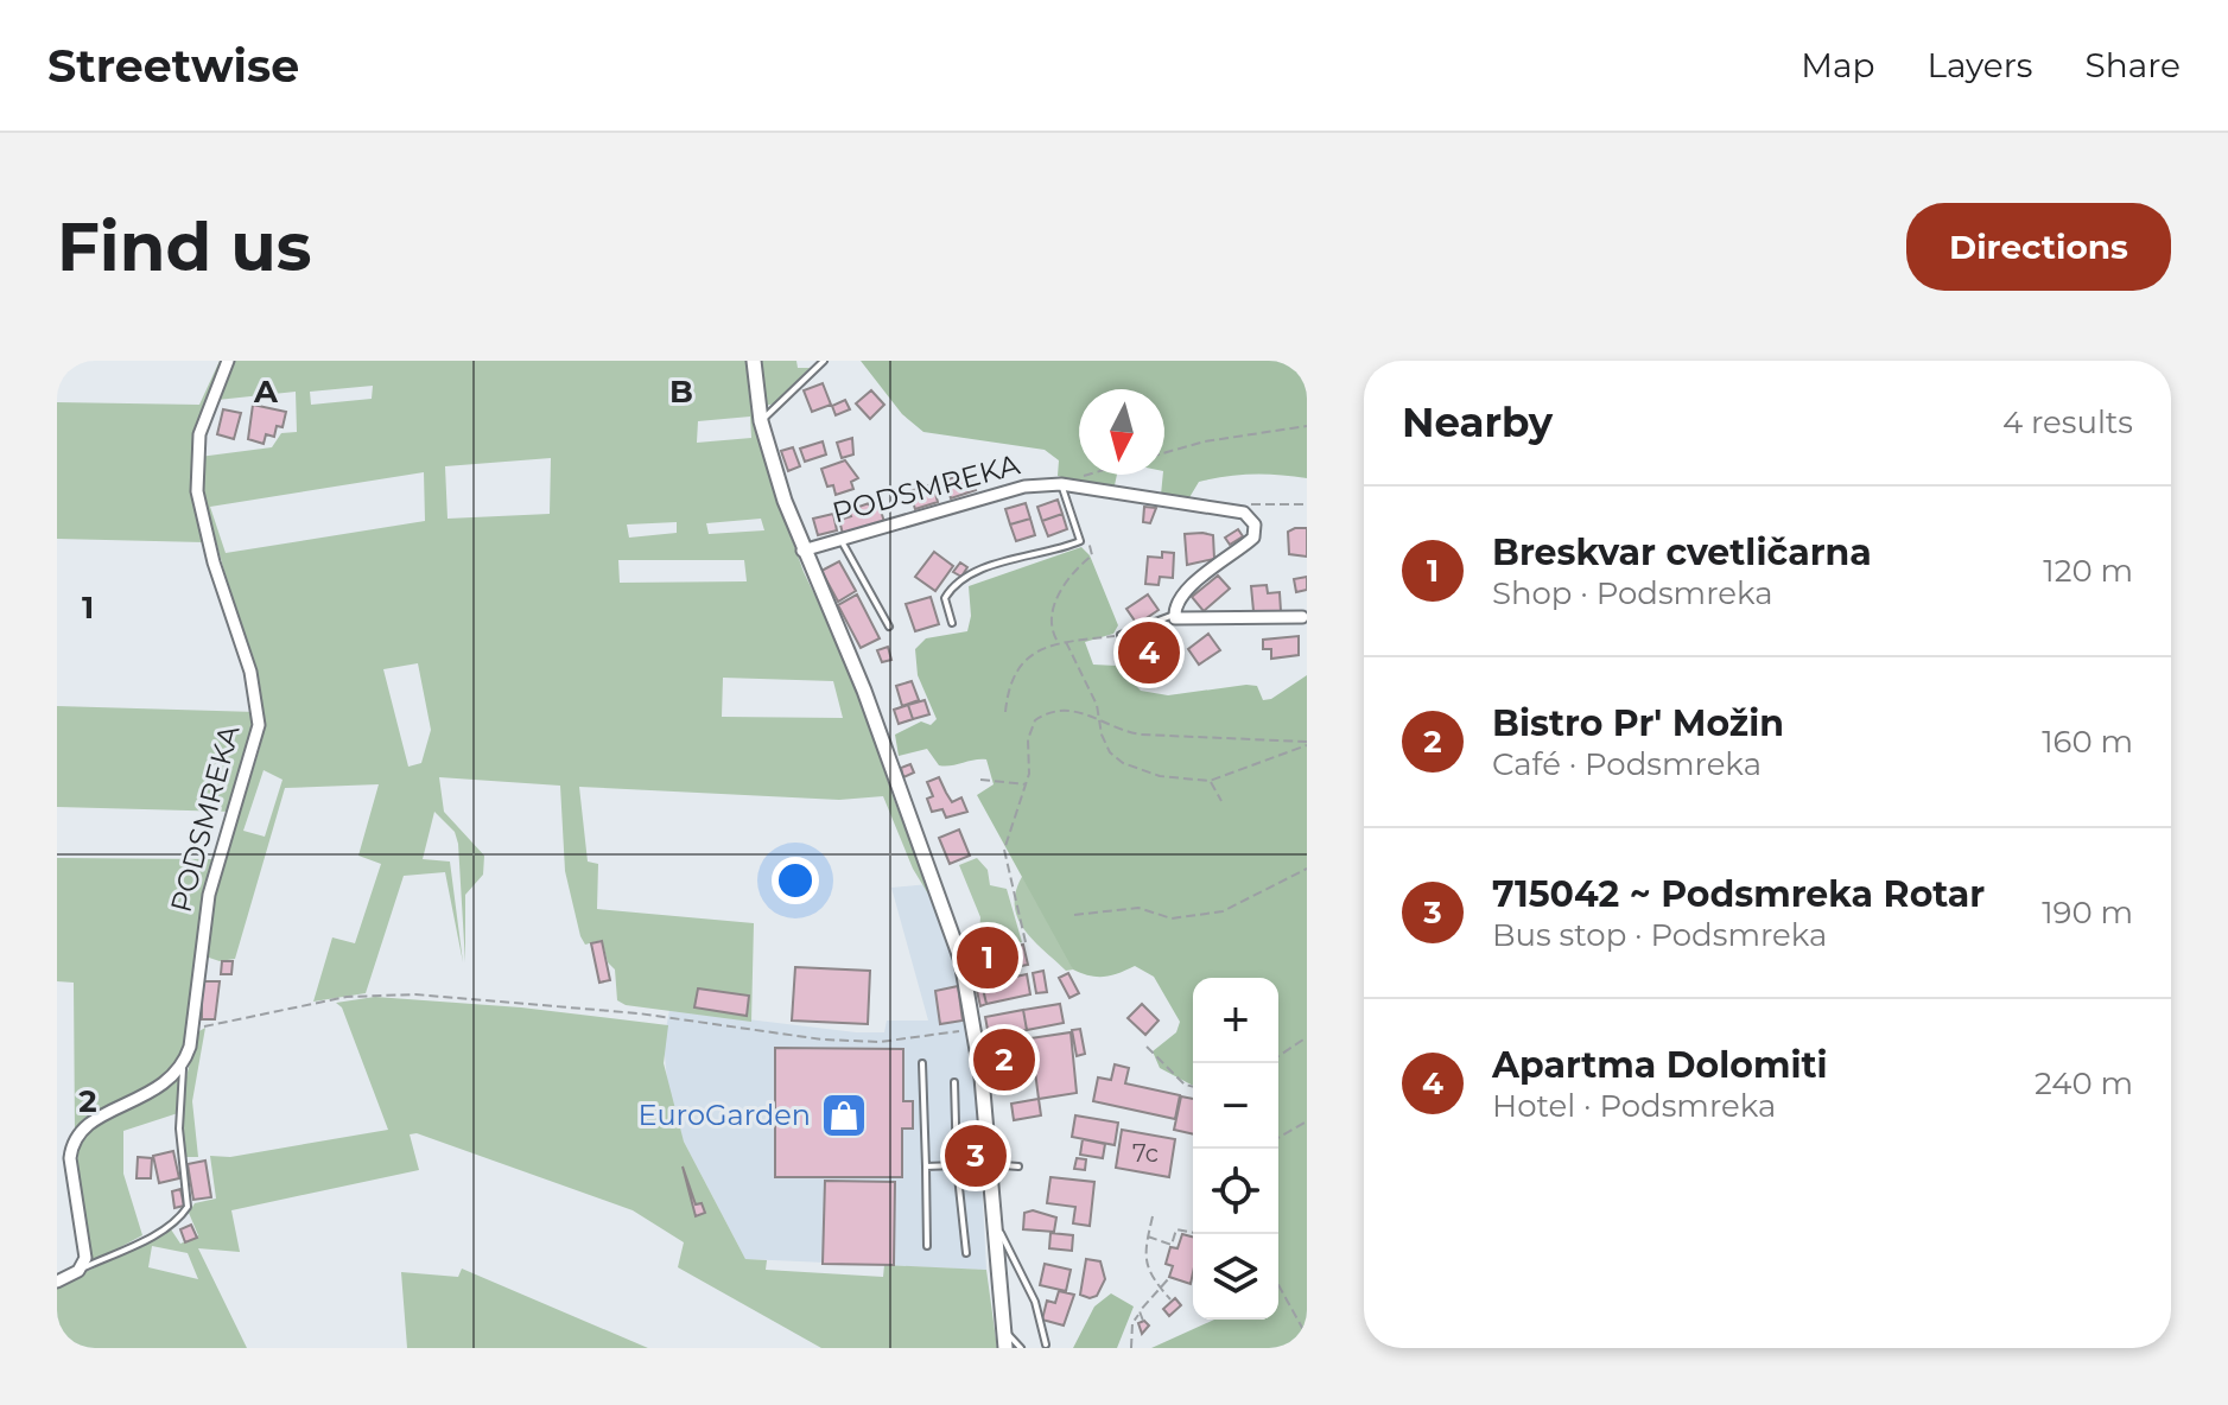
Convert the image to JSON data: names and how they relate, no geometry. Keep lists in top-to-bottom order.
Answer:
{
  "streets": {
    "street": ["PODSMREKA"]
  },
  "places": {
    "shop": ["EuroGarden"]
  },
  "house_numbers": ["7c"],
  "north": "bottom",
  "page": {
    "header": "Streetwise",
    "nav": ["Map", "Layers", "Share"],
    "buttons": "Directions",
    "title": "Find us",
    "heading": ["Nearby", "4 results"],
    "list": [
      {
        "mark": "1",
        "name": "Breskvar cvetličarna",
        "note": "Shop · Podsmreka",
        "value": "120 m"
      },
      {
        "mark": "2",
        "name": "Bistro Pr' Možin",
        "note": "Café · Podsmreka",
        "value": "160 m"
      },
      {
        "mark": "3",
        "name": "715042 ~ Podsmreka Rotar",
        "note": "Bus stop · Podsmreka",
        "value": "190 m"
      },
      {
        "mark": "4",
        "name": "Apartma Dolomiti",
        "note": "Hotel · Podsmreka",
        "value": "240 m"
      }
    ],
    "pins": [
      "4",
      "1",
      "2",
      "3"
    ],
    "map_buttons": ["+", "−"]
  },
  "grid": {
    "columns": ["A", "B"],
    "rows": ["1", "2"]
  }
}
